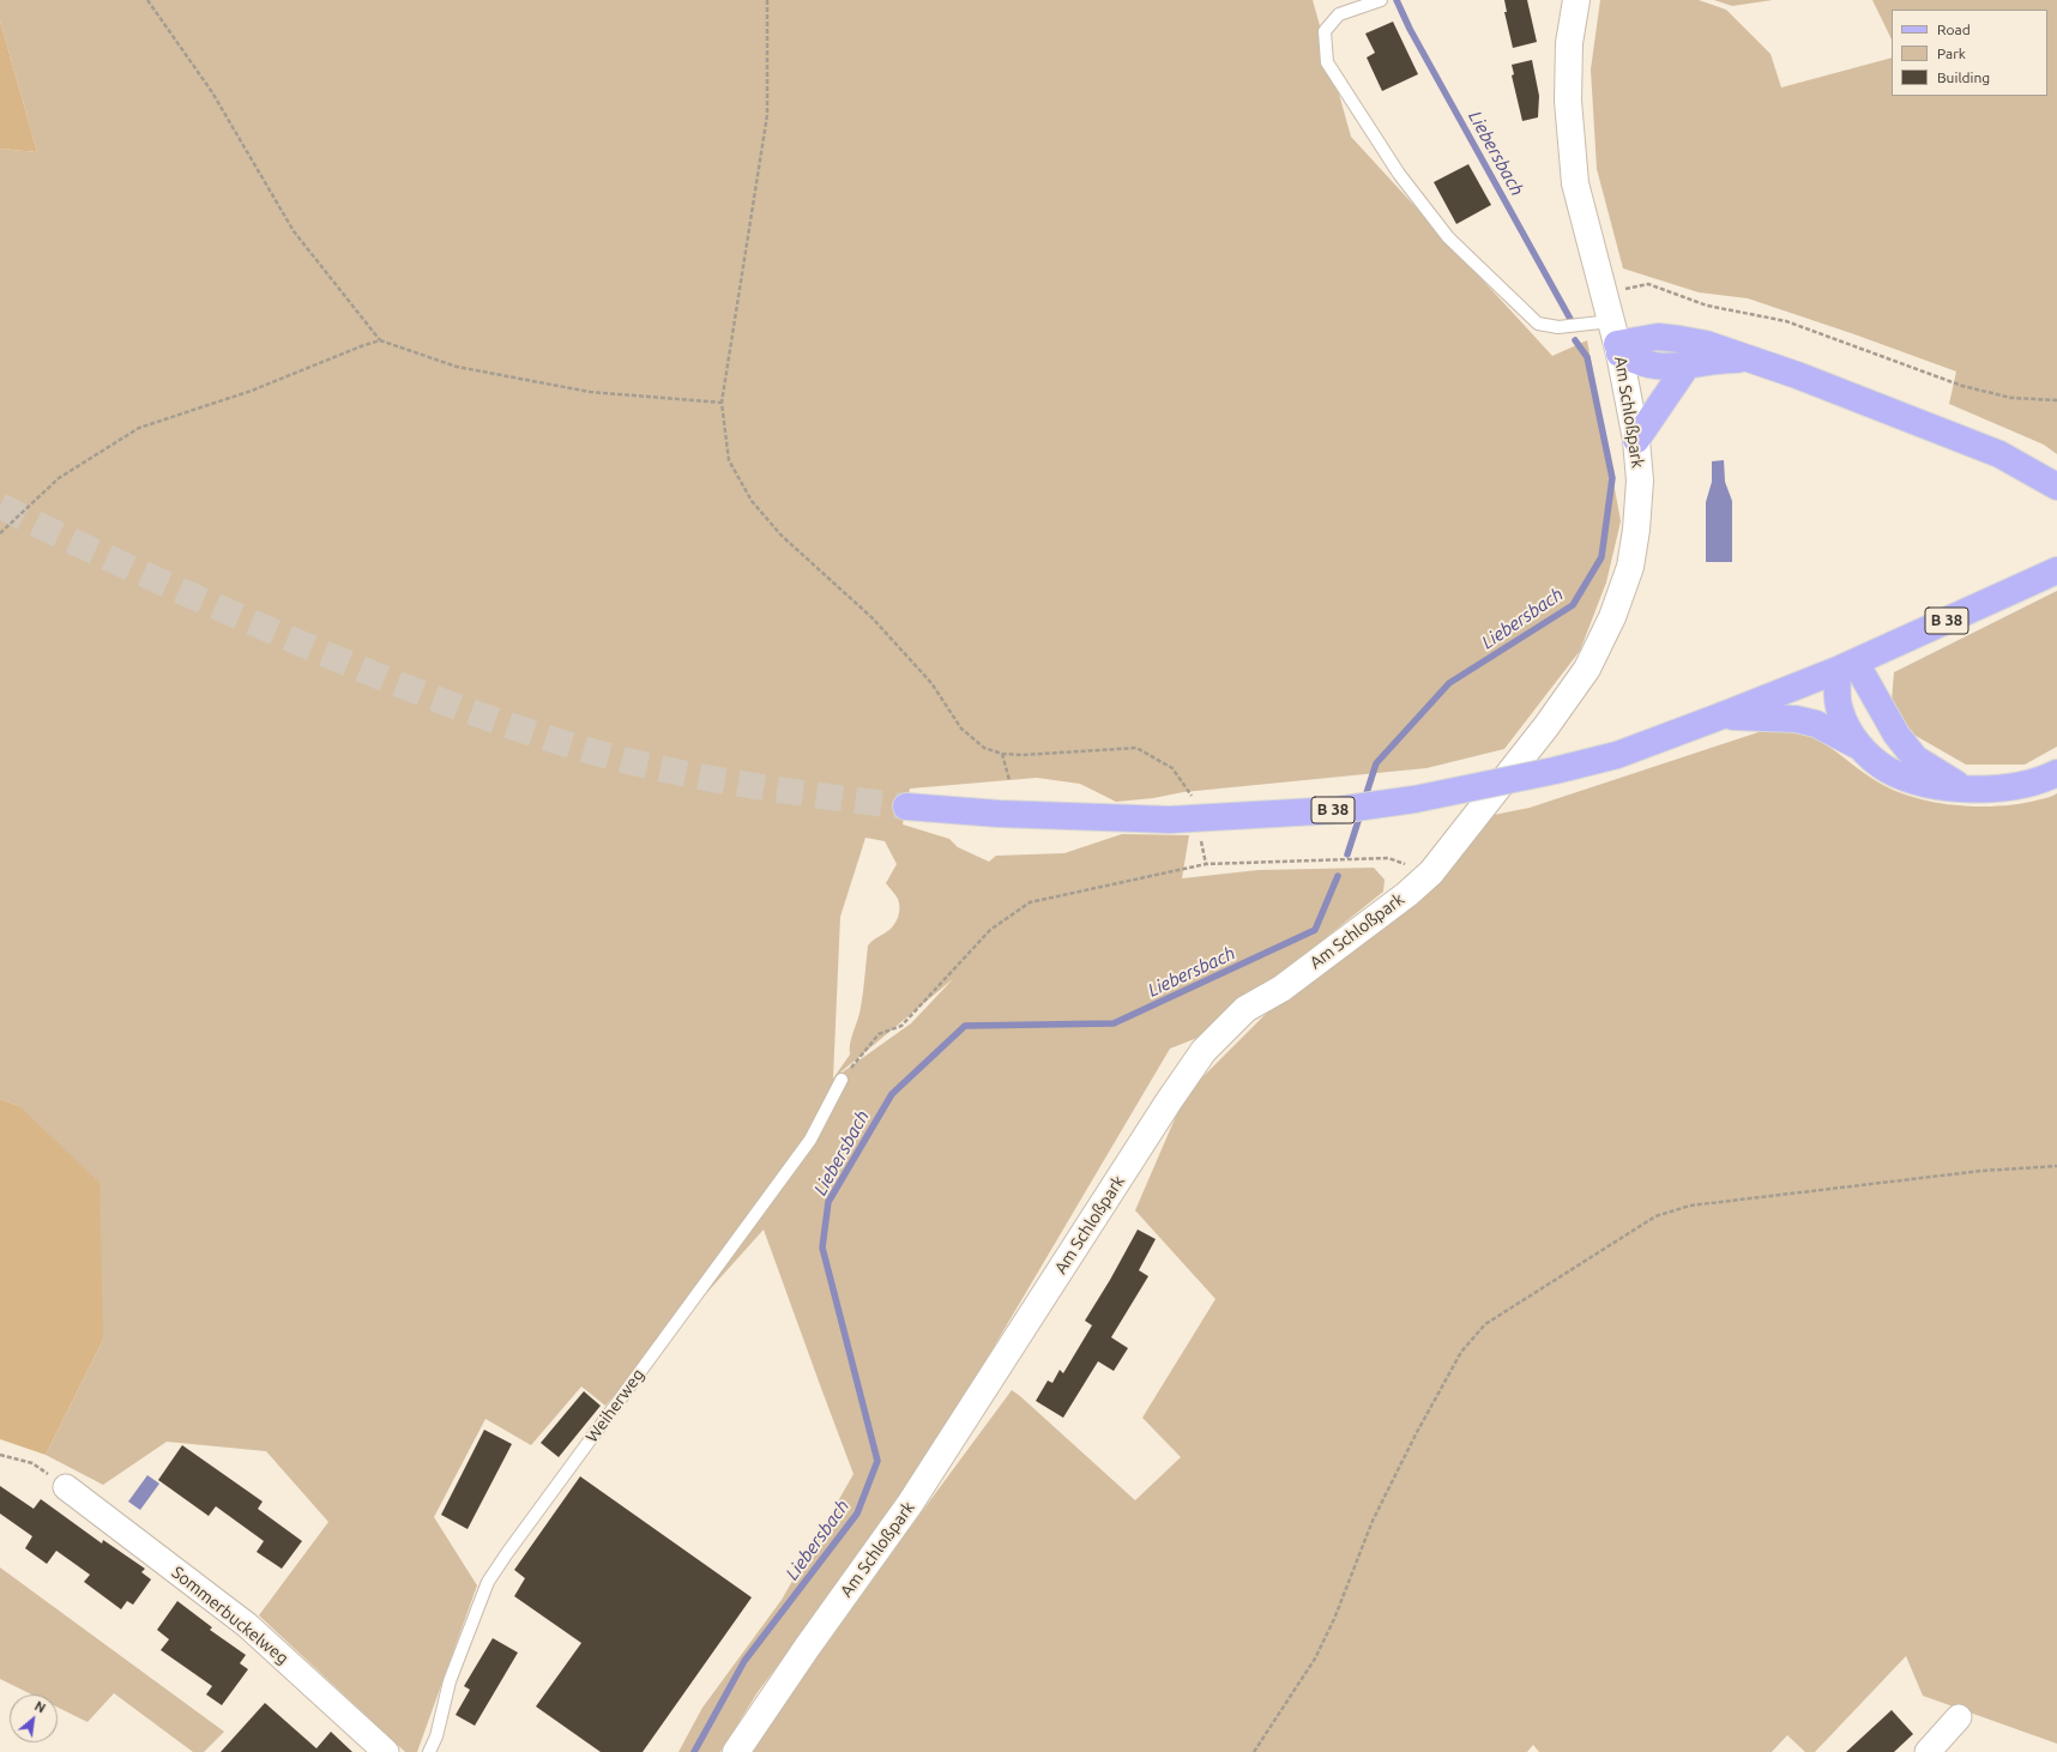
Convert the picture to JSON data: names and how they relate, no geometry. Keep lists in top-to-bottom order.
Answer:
{
  "streets": {
    "main road": ["B 38"],
    "street": ["Am Schloßpark", "Sommerbuckelweg"],
    "lane": ["Weiherweg"]
  },
  "water": ["Liebersbach"],
  "legend": ["Road", "Park", "Building"],
  "north": "top right"
}
